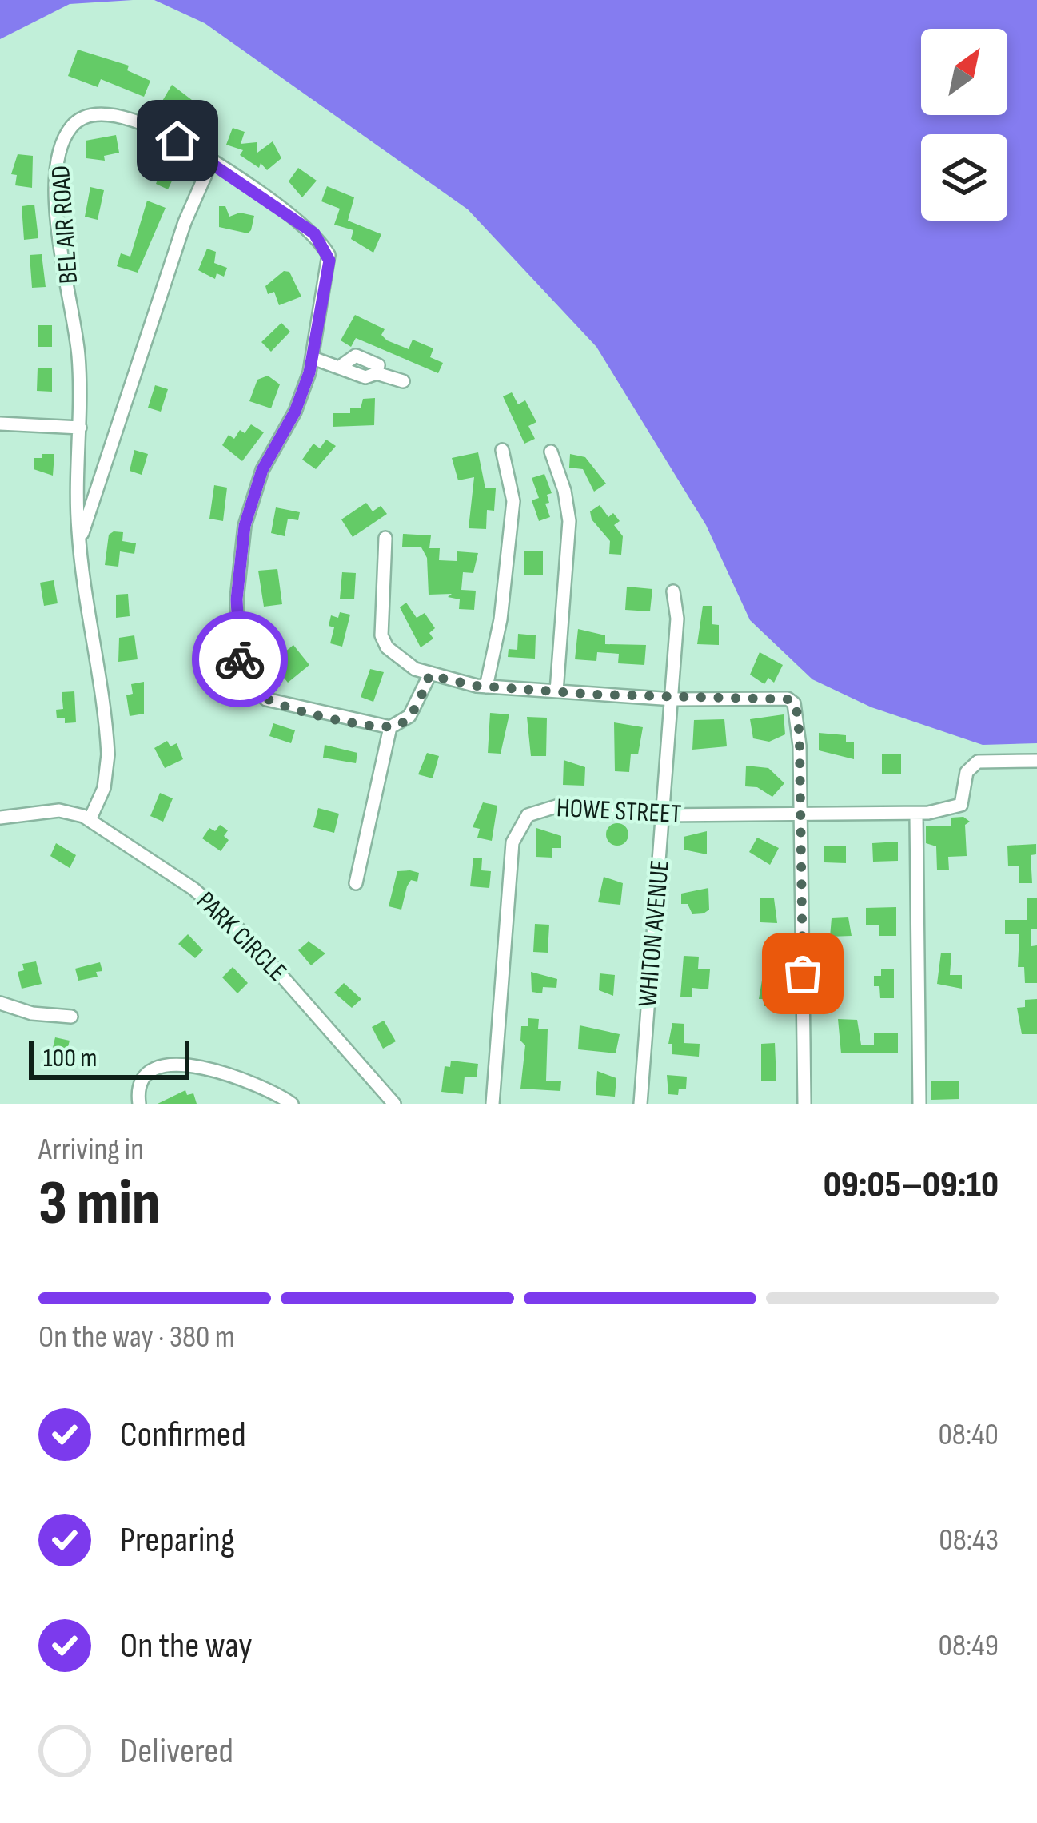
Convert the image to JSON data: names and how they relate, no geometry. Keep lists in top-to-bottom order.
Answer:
{
  "streets": {
    "street": [
      "BEL AIR ROAD",
      "HOWE STREET",
      "WHITON AVENUE",
      "PARK CIRCLE"
    ]
  },
  "crossings": [
    ["BEL AIR ROAD", "PARK CIRCLE"],
    ["HOWE STREET", "WHITON AVENUE"]
  ],
  "scale_bar": "100 m",
  "north": "top right",
  "page": {
    "scale": "100 m",
    "heading": ["3 min", "Arriving in", "09:05–09:10"],
    "bar": "On the way · 380 m",
    "list": [
      ["Confirmed", "08:40"],
      ["Preparing", "08:43"],
      ["On the way", "08:49"],
      "Delivered"
    ]
  }
}
